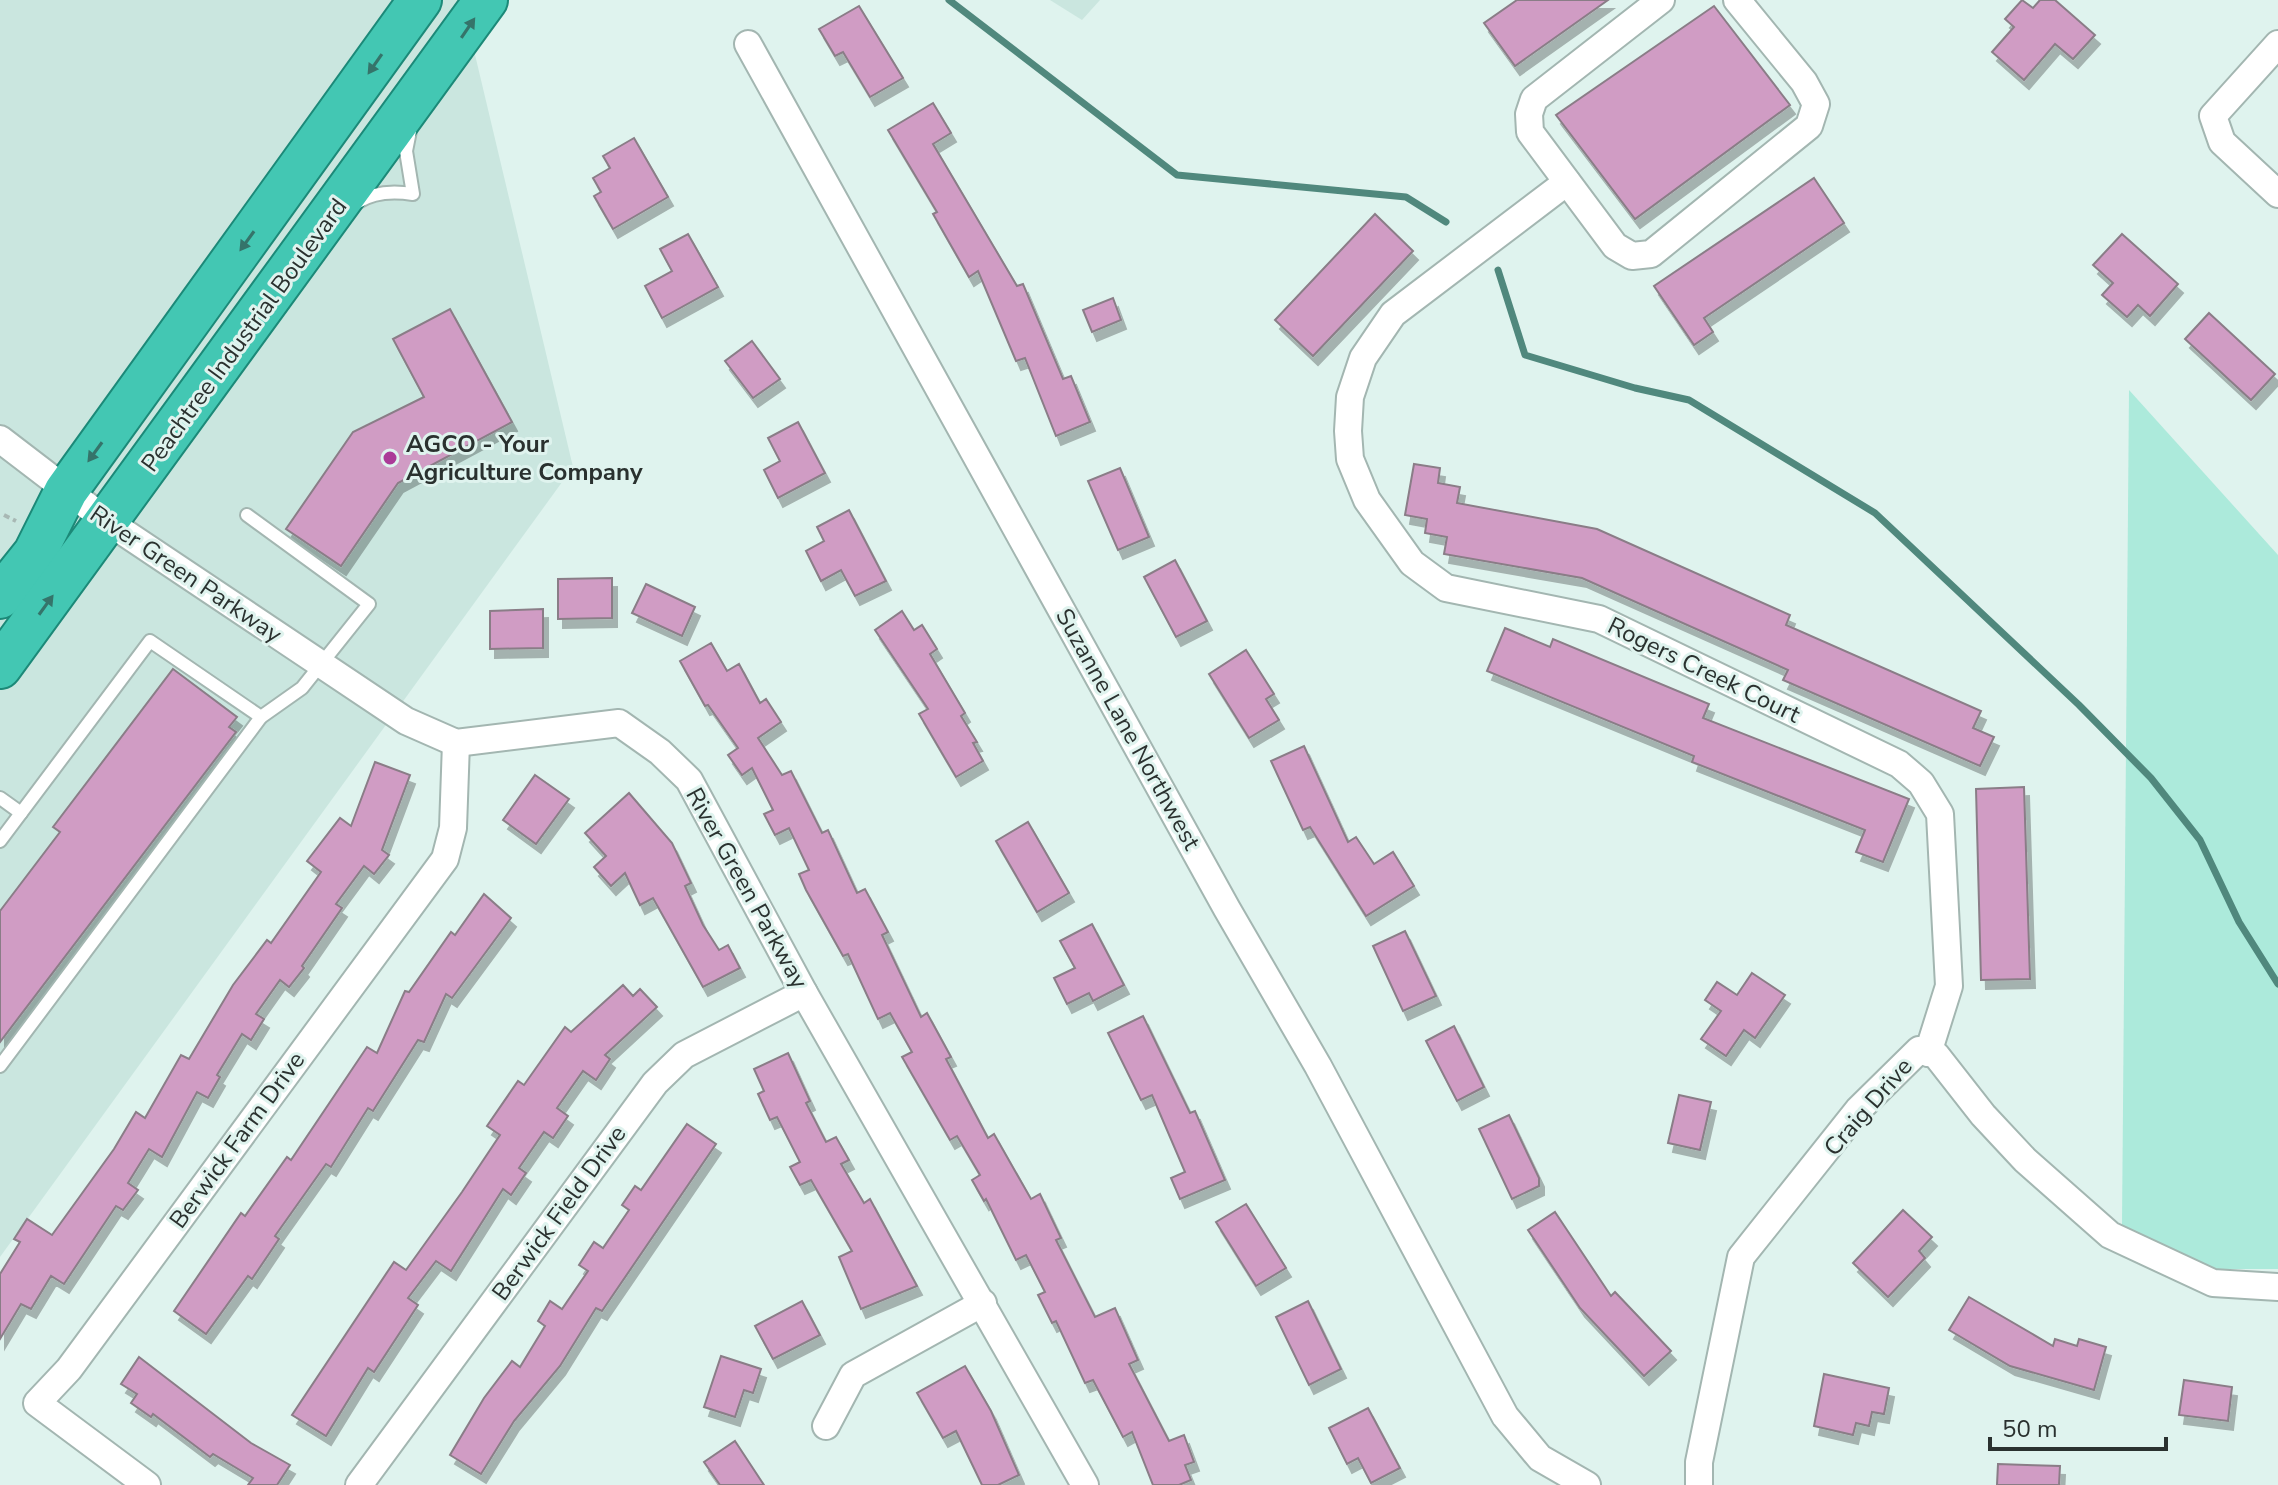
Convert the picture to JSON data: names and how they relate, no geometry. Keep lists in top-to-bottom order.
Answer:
{
  "streets": {
    "highway": ["Peachtree Industrial Boulevard"],
    "street": [
      "River Green Parkway",
      "Rogers Creek Court",
      "Suzanne Lane Northwest",
      "Craig Drive",
      "Berwick Farm Drive",
      "Berwick Field Drive"
    ]
  },
  "crossings": [
    ["Peachtree Industrial Boulevard", "River Green Parkway"],
    ["River Green Parkway", "Berwick Farm Drive"],
    ["River Green Parkway", "Berwick Field Drive"],
    ["Rogers Creek Court", "Craig Drive"]
  ],
  "places": ["AGCO - Your Agriculture Company"],
  "scale_bar": "50 m"
}
